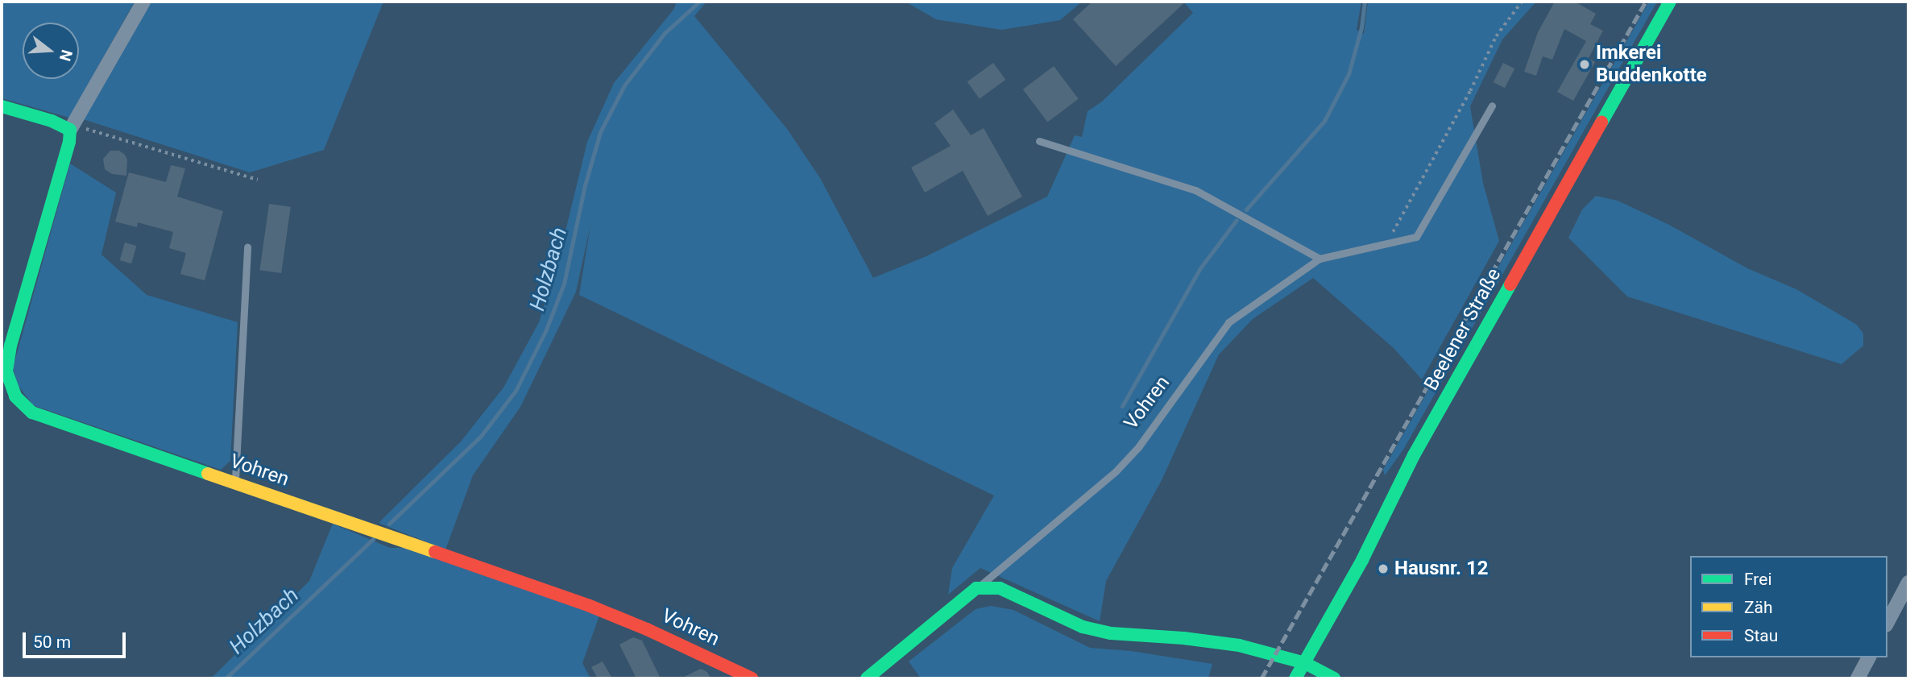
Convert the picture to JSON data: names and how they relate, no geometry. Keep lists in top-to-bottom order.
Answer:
{
  "streets": {
    "street": ["Beelener Straße", "Vohren"]
  },
  "water": ["Holzbach"],
  "places": ["Imkerei Buddenkotte", "Hausnr. 12"],
  "legend": ["Frei", "Zäh", "Stau"],
  "scale_bar": "50 m",
  "north": "right"
}
